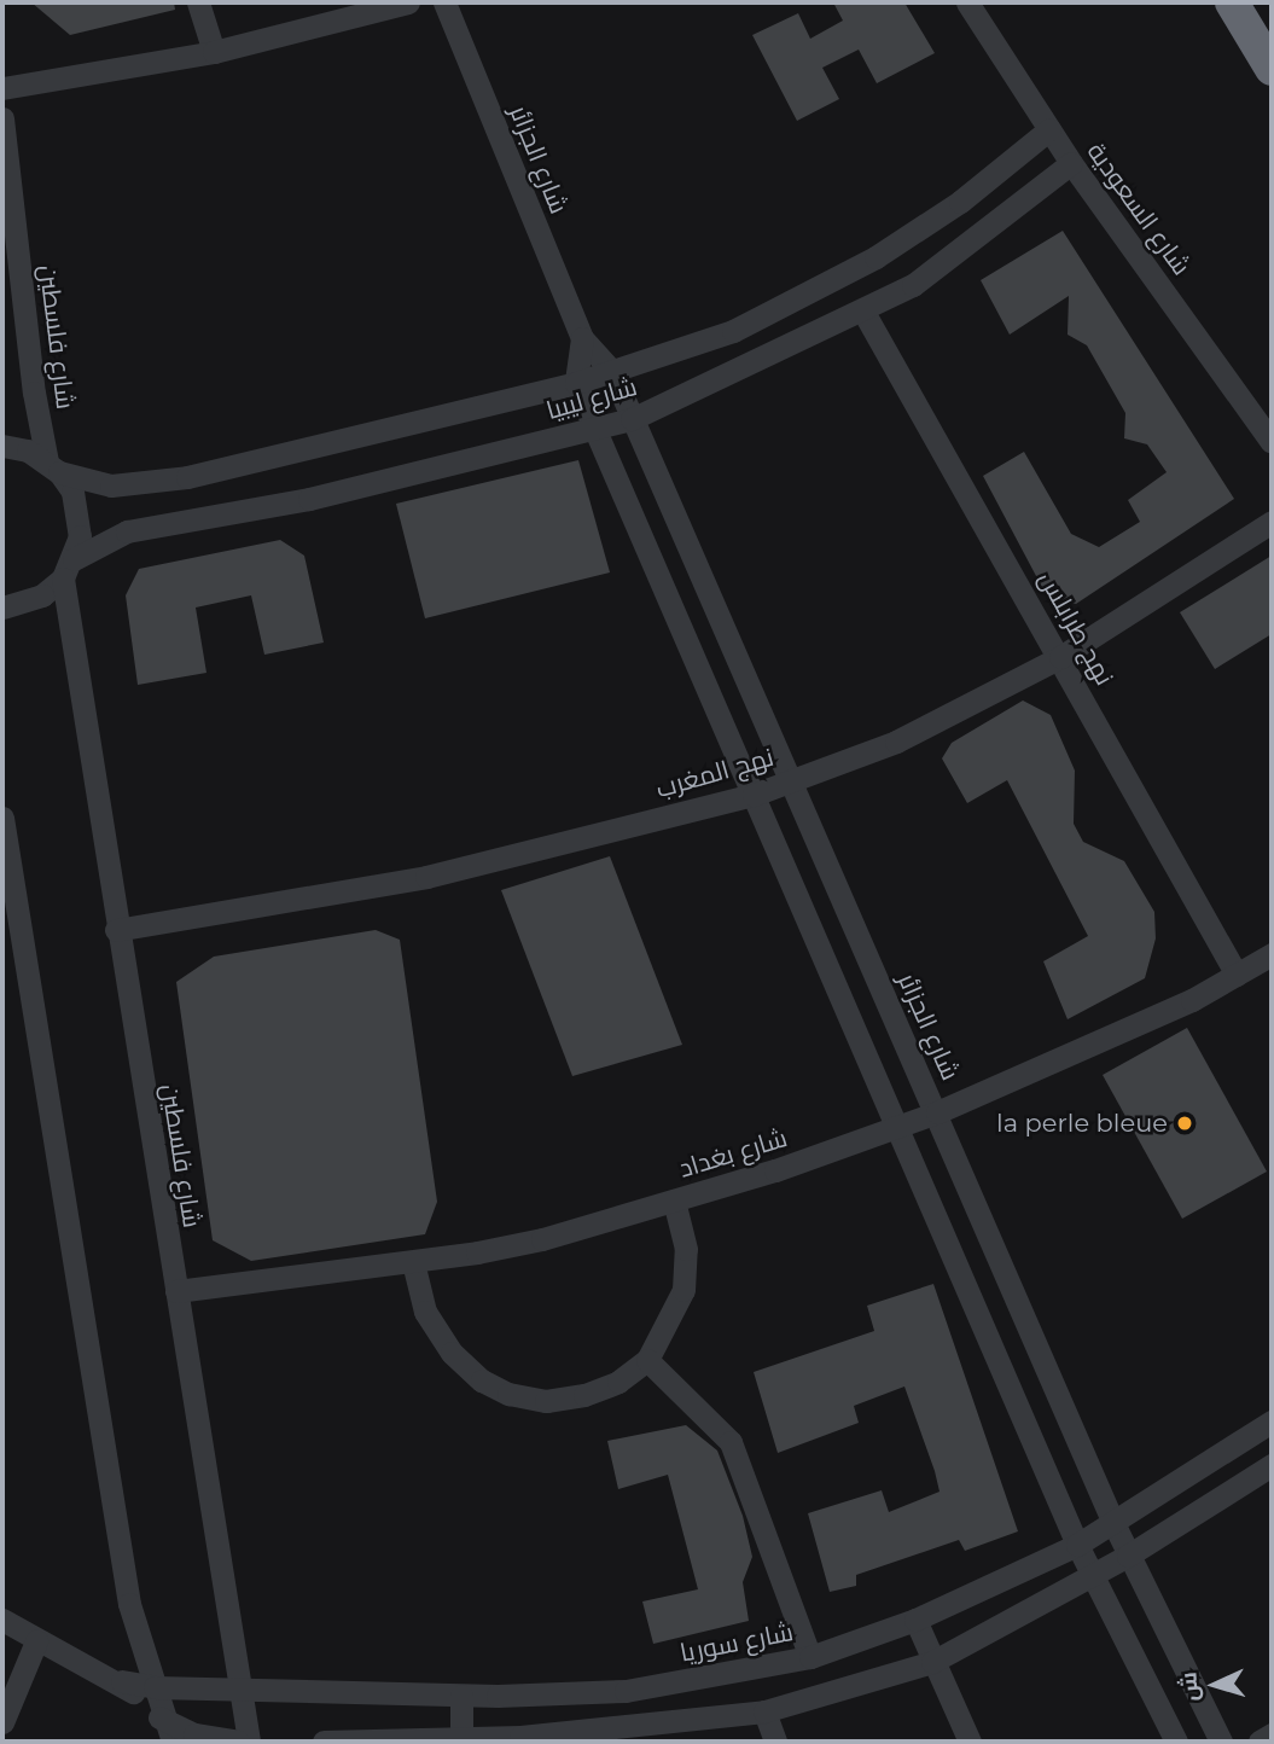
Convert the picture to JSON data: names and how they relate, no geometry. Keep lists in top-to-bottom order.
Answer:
{
  "streets": {
    "street": [
      "شارع الجزائر",
      "شارع السعودية",
      "شارع فلسطين",
      "شارع ليبيا",
      "نهج طرابلس",
      "نهج المغرب",
      "شارع بغداد",
      "شارع سوريا"
    ]
  },
  "crossings": [
    ["شارع الجزائر", "شارع ليبيا"],
    ["شارع الجزائر", "نهج المغرب"],
    ["شارع الجزائر", "شارع بغداد"],
    ["شارع الجزائر", "شارع سوريا"],
    ["شارع السعودية", "شارع ليبيا"],
    ["شارع فلسطين", "شارع ليبيا"],
    ["شارع فلسطين", "نهج المغرب"],
    ["شارع فلسطين", "شارع بغداد"],
    ["شارع فلسطين", "شارع سوريا"],
    ["شارع ليبيا", "نهج طرابلس"],
    ["نهج طرابلس", "نهج المغرب"],
    ["نهج طرابلس", "شارع بغداد"]
  ],
  "places": ["la perle bleue"],
  "north": "left"
}
